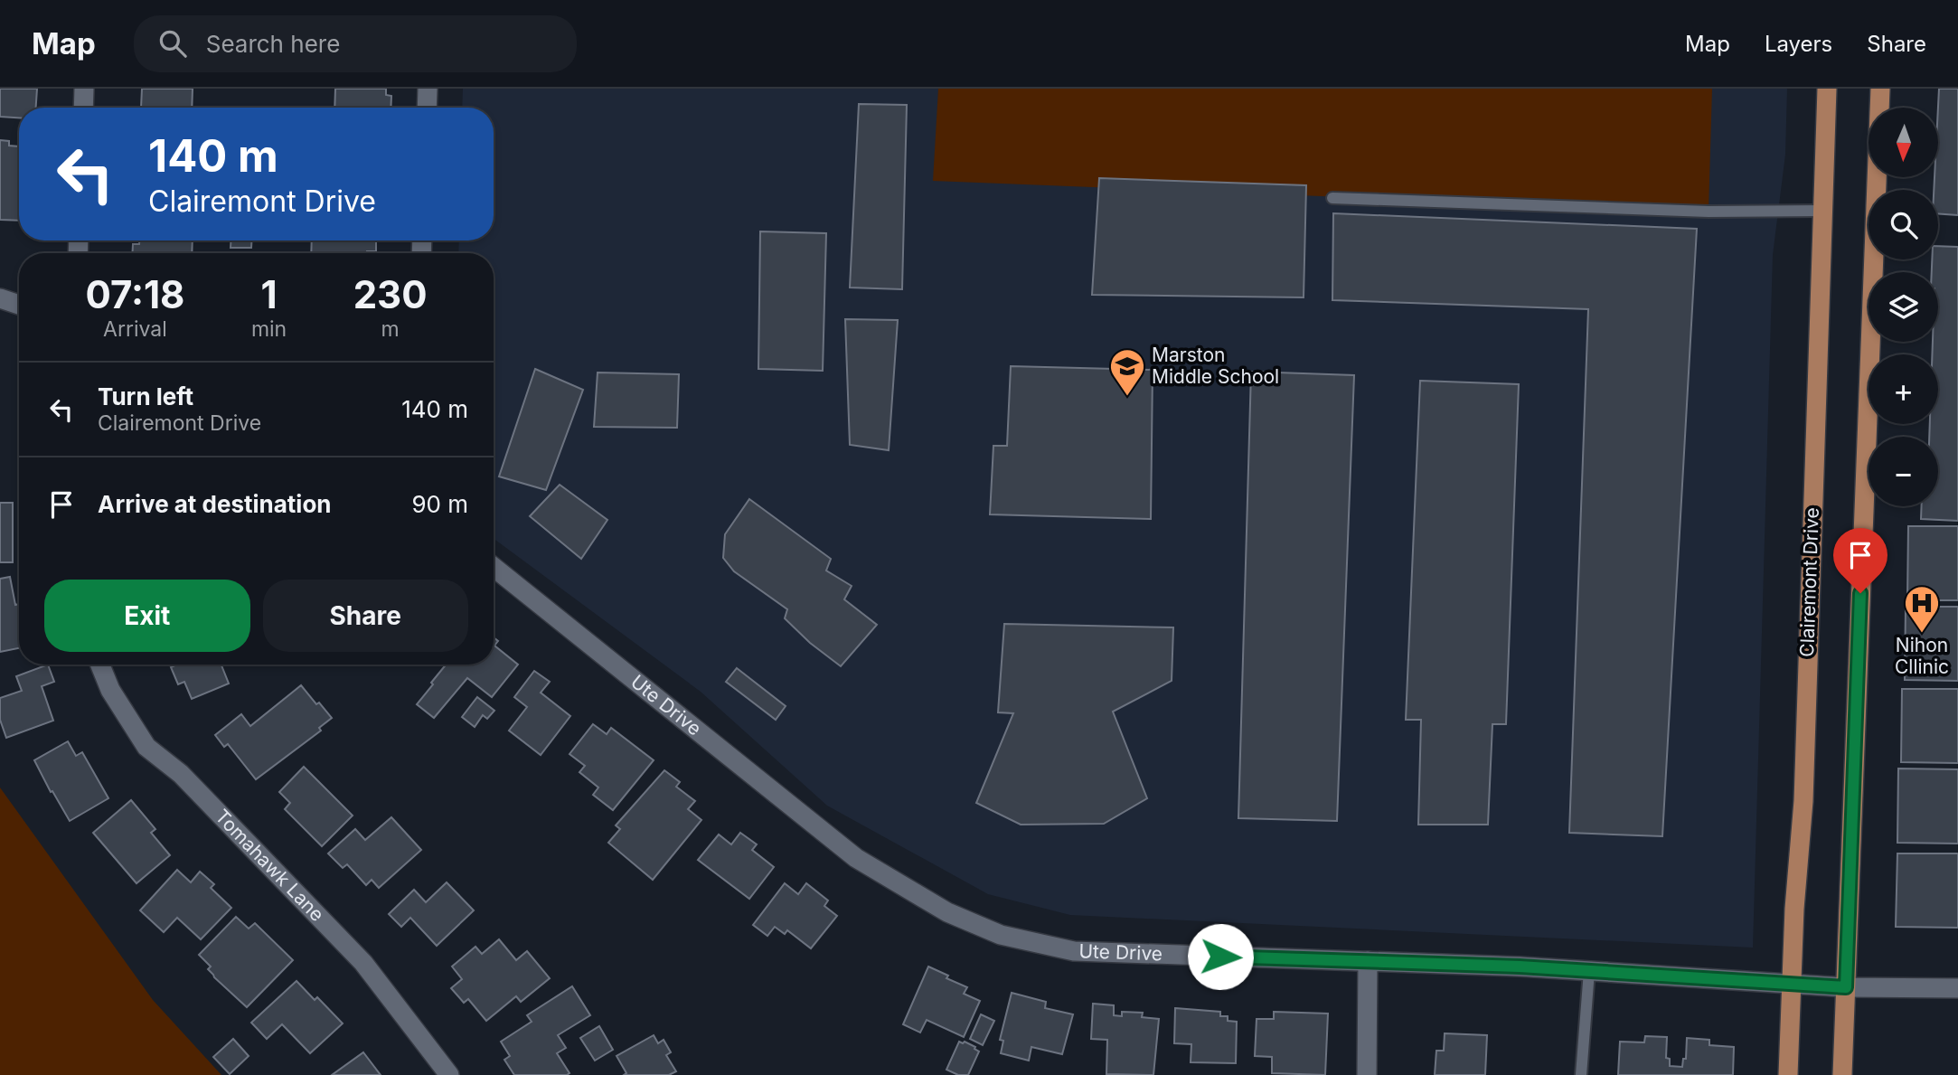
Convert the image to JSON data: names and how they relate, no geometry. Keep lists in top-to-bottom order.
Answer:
{
  "streets": {
    "main road": ["Clairemont Drive"],
    "street": ["Ute Drive", "Tomahawk Lane"]
  },
  "crossings": [
    ["Clairemont Drive", "Ute Drive"]
  ],
  "places": {
    "school or university": ["Marston Middle School"],
    "hospital": ["Nihon Cllinic"]
  },
  "north": "bottom",
  "page": {
    "header": "Map",
    "search": "Search here",
    "nav": ["Map", "Layers", "Share"],
    "map_buttons": ["+", "−"],
    "turn": ["140 m", "Clairemont Drive"],
    "eta": [
      "07:18",
      "Arrival",
      "1",
      "min",
      "230",
      "m"
    ],
    "list": [
      {
        "name": "Turn left",
        "note": "Clairemont Drive",
        "value": "140 m"
      },
      {
        "name": "Arrive at destination",
        "value": "90 m"
      }
    ],
    "buttons": ["Exit", "Share"]
  }
}
